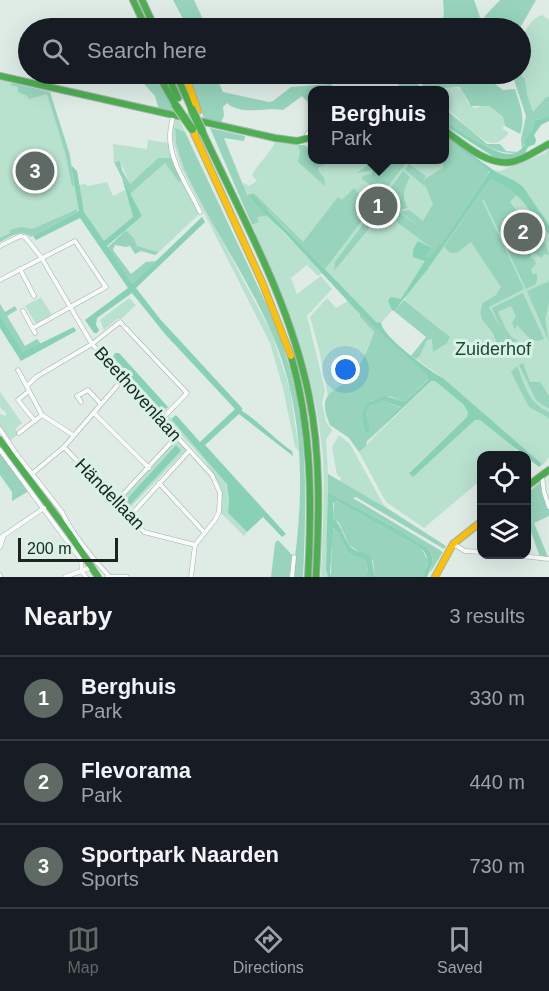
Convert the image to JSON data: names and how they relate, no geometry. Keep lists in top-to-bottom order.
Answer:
{
  "streets": {
    "street": ["Beethovenlaan", "Händellaan"]
  },
  "crossings": [
    ["Beethovenlaan", "Händellaan"]
  ],
  "parks": ["Zuiderhof"],
  "scale_bar": "200 m",
  "page": {
    "search": "Search here",
    "popup": ["Berghuis", "Park"],
    "pins": ["3", "1", "2"],
    "scale": "200 m",
    "heading": ["Nearby", "3 results"],
    "list": [
      {
        "mark": "1",
        "name": "Berghuis",
        "note": "Park",
        "value": "330 m"
      },
      {
        "mark": "2",
        "name": "Flevorama",
        "note": "Park",
        "value": "440 m"
      },
      {
        "mark": "3",
        "name": "Sportpark Naarden",
        "note": "Sports",
        "value": "730 m"
      }
    ],
    "nav": ["Map", "Directions", "Saved"]
  }
}
